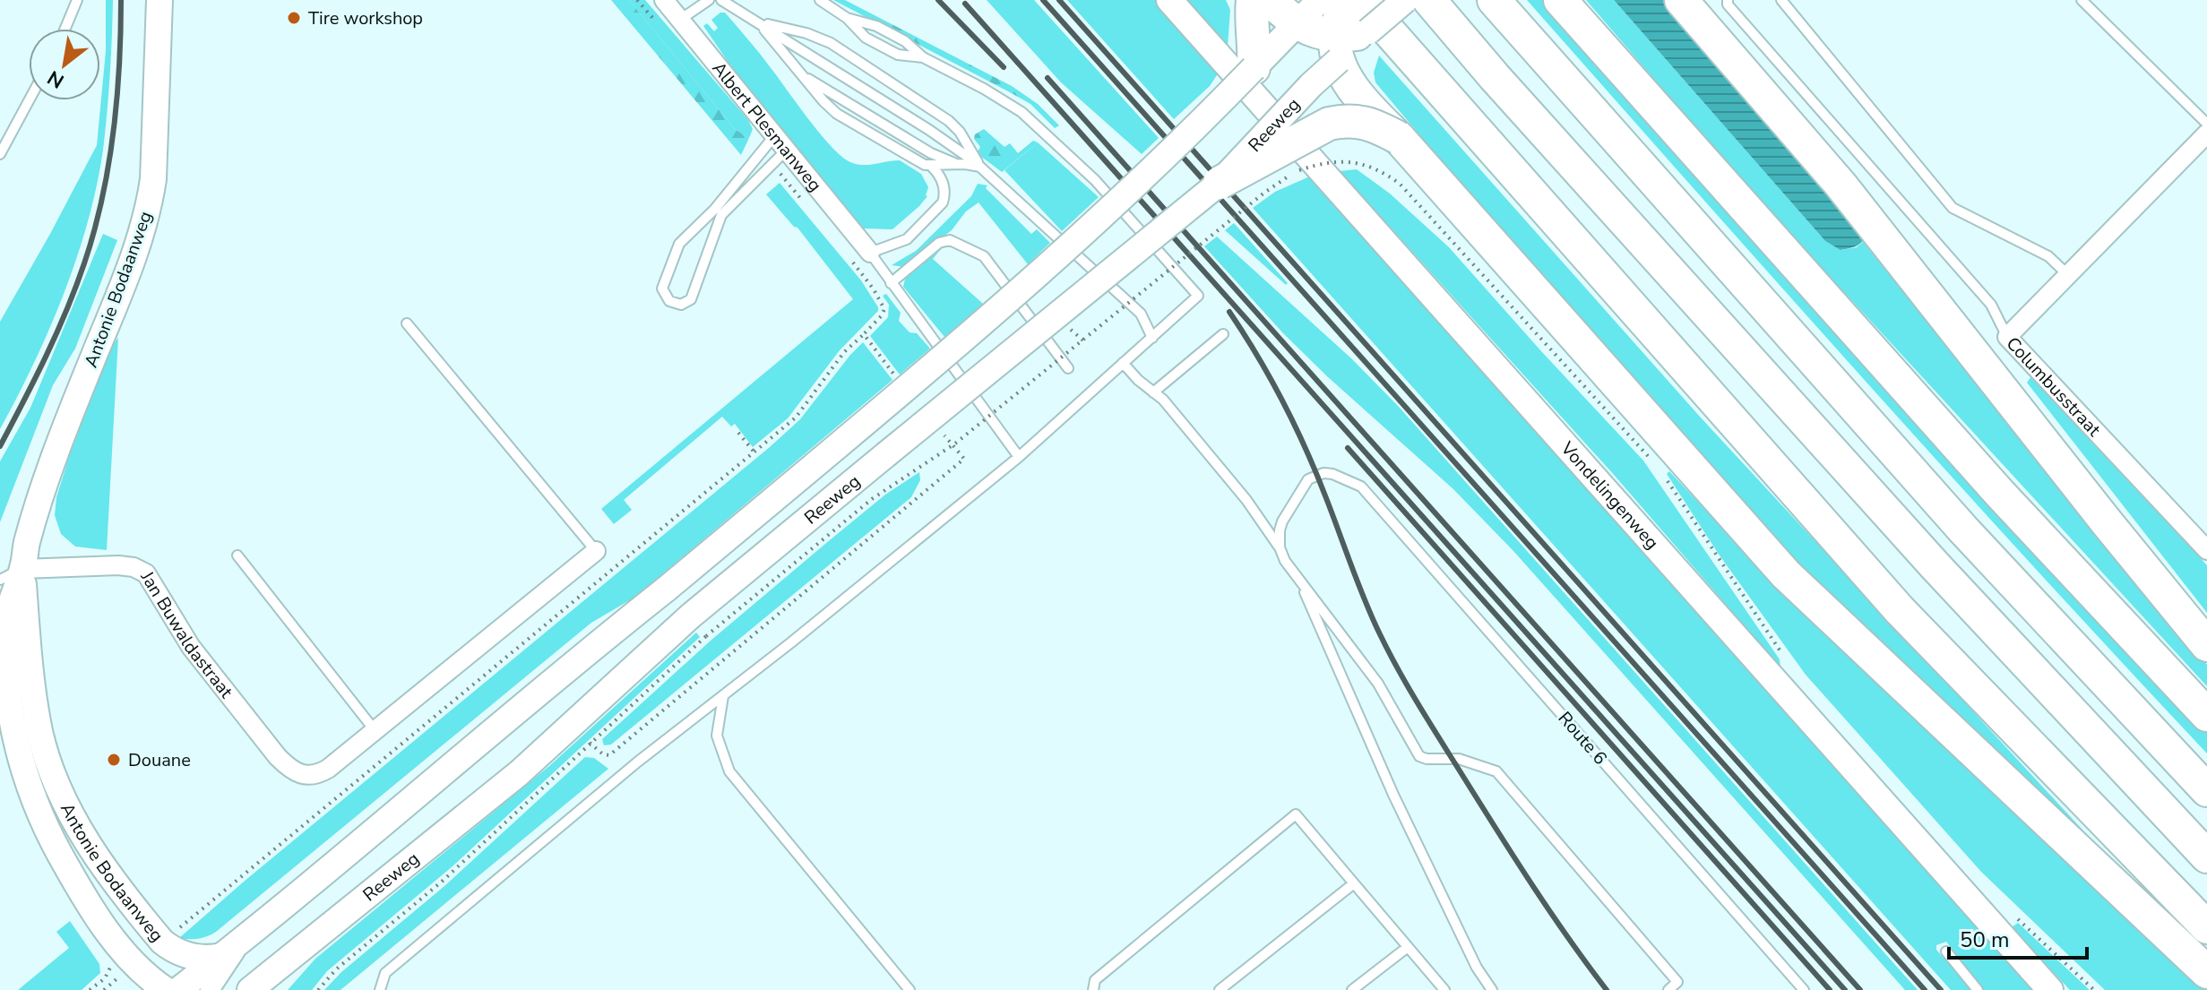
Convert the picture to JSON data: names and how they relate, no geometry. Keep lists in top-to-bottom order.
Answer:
{
  "streets": {
    "main road": ["Reeweg", "Antonie Bodaanweg", "Vondelingenweg"],
    "street": ["Albert Plesmanweg", "Columbusstraat", "Jan Buwaldastraat"],
    "lane": ["Route 6"]
  },
  "crossings": [
    ["Reeweg", "Antonie Bodaanweg"],
    ["Antonie Bodaanweg", "Jan Buwaldastraat"]
  ],
  "places": ["Tire workshop", "Douane"],
  "scale_bar": "50 m",
  "north": "bottom left"
}
